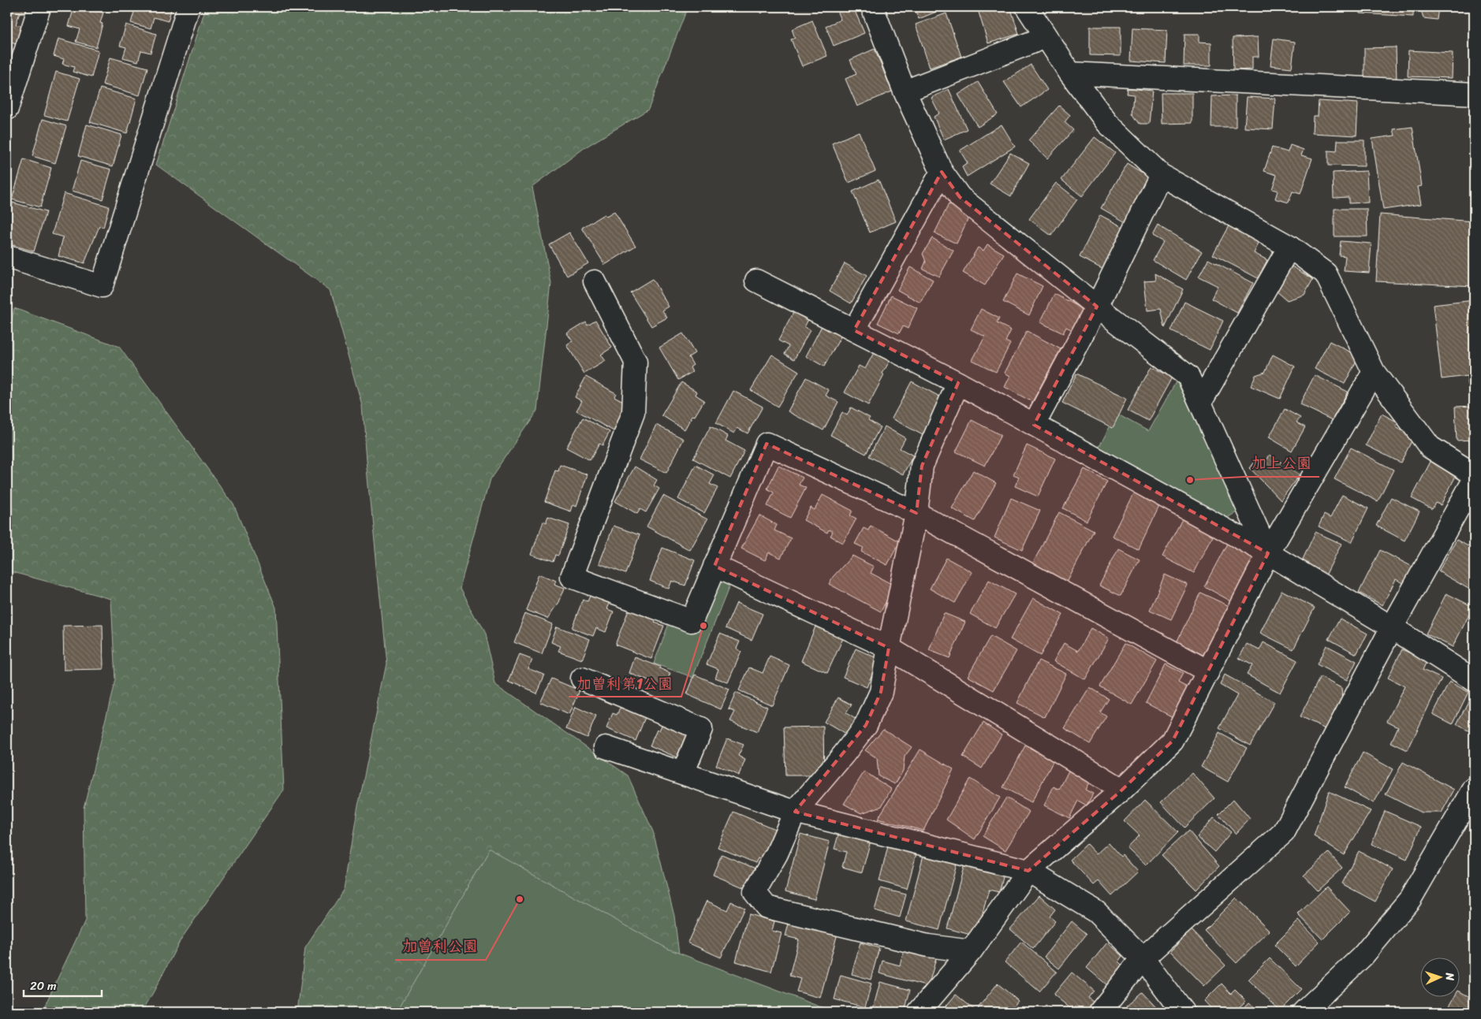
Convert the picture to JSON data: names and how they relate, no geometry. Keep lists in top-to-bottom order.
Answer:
{
  "places": ["加上公園", "加曽利第1公園", "加曽利公園"],
  "scale_bar": "20 m",
  "north": "right"
}
